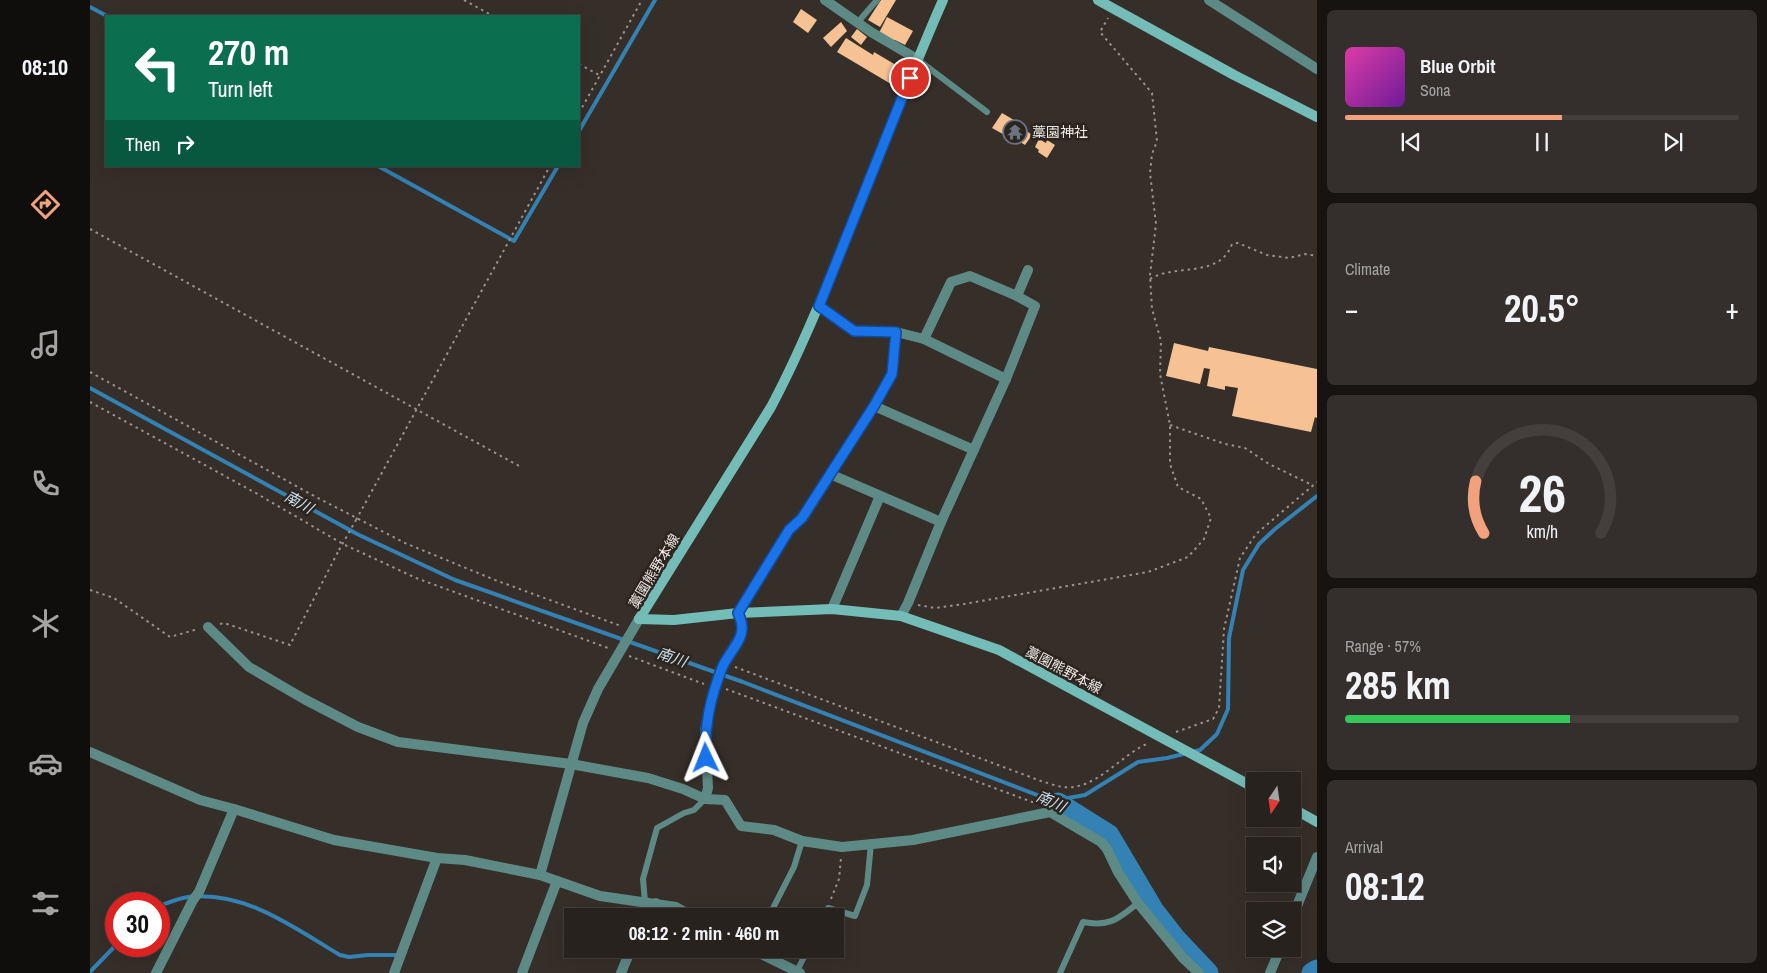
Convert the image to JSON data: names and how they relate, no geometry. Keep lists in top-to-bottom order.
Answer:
{
  "streets": {
    "main road": ["藁園熊野本線"]
  },
  "water": ["南川"],
  "places": {
    "temple": ["藁園神社"]
  },
  "north": "bottom",
  "page": {
    "tabs": "08:10",
    "turn": ["270 m", "Turn left"],
    "song": ["Blue Orbit", "Sona"],
    "then": "Then",
    "tile": [
      "Climate",
      ["Range · 57%", "285 km"],
      ["Arrival", "08:12"]
    ],
    "heat": ["−", "20.5°", "+"],
    "limit": "30",
    "trip": "08:12 · 2 min · 460 m",
    "gauge": ["26", "km/h"]
  }
}
